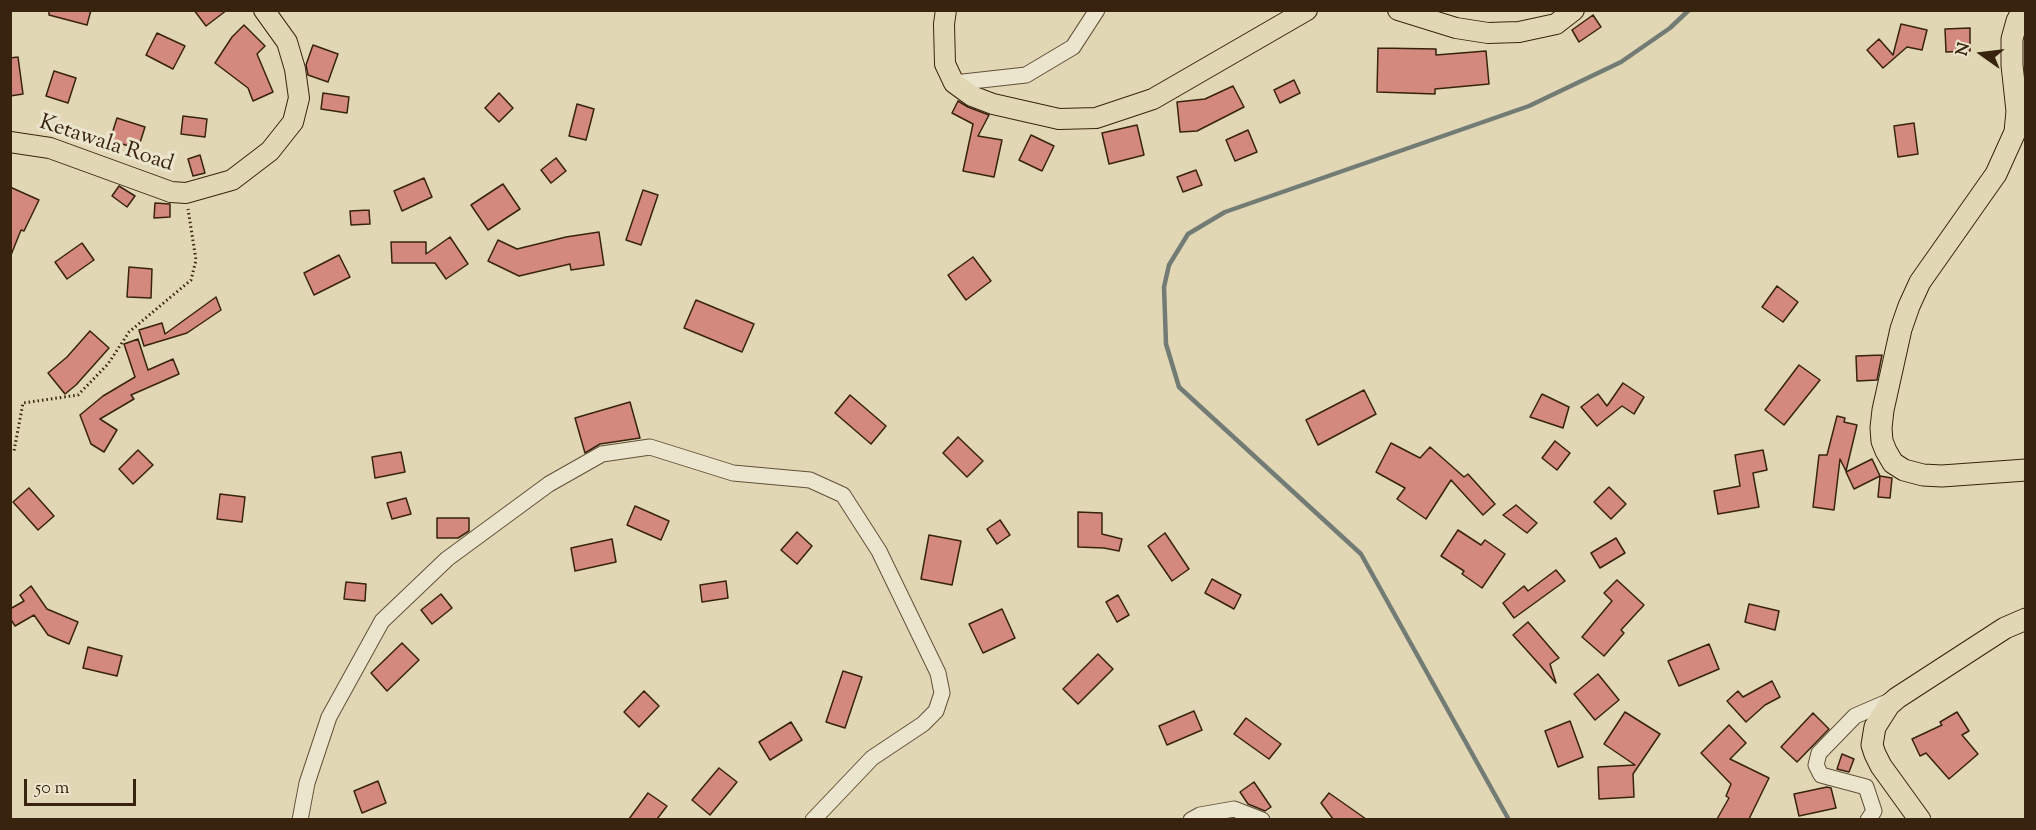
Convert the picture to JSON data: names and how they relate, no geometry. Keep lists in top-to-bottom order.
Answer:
{
  "streets": {
    "main road": ["Ketawala Road"]
  },
  "scale_bar": "50 m",
  "north": "left"
}
